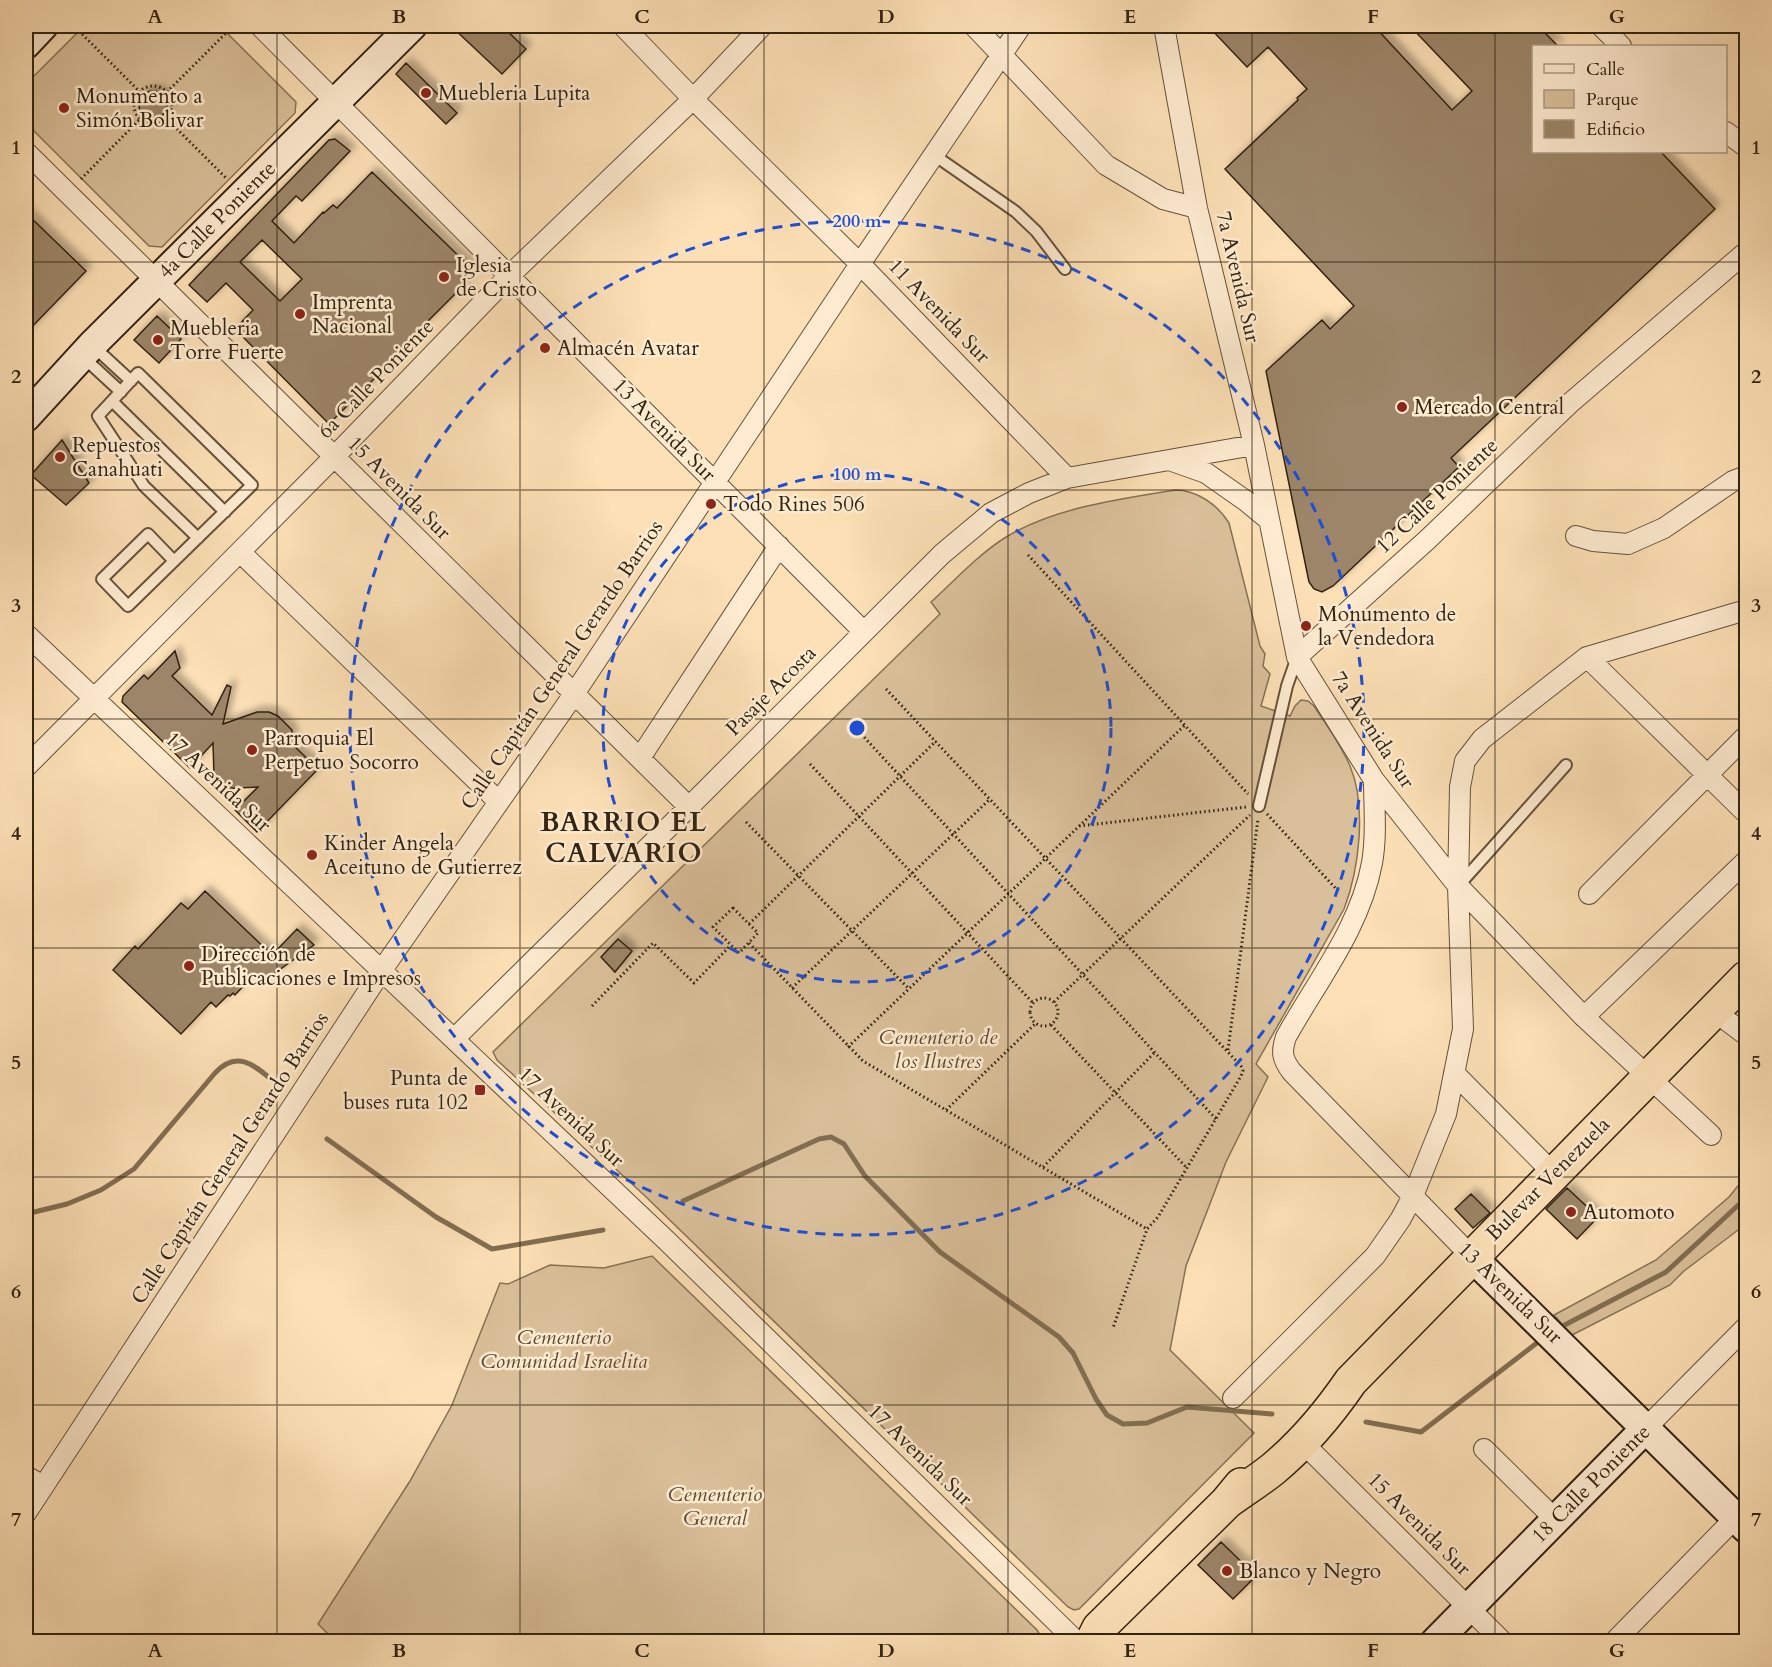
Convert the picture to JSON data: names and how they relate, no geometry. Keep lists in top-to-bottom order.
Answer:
{
  "streets": {
    "highway": ["Bulevar Venezuela"],
    "street": [
      "4a Calle Poniente",
      "7a Avenida Sur",
      "11 Avenida Sur",
      "6a Calle Poniente",
      "13 Avenida Sur",
      "15 Avenida Sur",
      "12 Calle Poniente",
      "Calle Capitán General Gerardo Barrios",
      "Pasaje Acosta",
      "17 Avenida Sur",
      "18 Calle Poniente"
    ]
  },
  "crossings": [
    ["4a Calle Poniente", "13 Avenida Sur"],
    ["4a Calle Poniente", "15 Avenida Sur"],
    ["7a Avenida Sur", "13 Avenida Sur"],
    ["7a Avenida Sur", "12 Calle Poniente"],
    ["7a Avenida Sur", "Pasaje Acosta"],
    ["7a Avenida Sur", "Bulevar Venezuela"],
    ["11 Avenida Sur", "6a Calle Poniente"],
    ["11 Avenida Sur", "Calle Capitán General Gerardo Barrios"],
    ["11 Avenida Sur", "Pasaje Acosta"],
    ["6a Calle Poniente", "13 Avenida Sur"],
    ["6a Calle Poniente", "15 Avenida Sur"],
    ["6a Calle Poniente", "17 Avenida Sur"],
    ["13 Avenida Sur", "Calle Capitán General Gerardo Barrios"],
    ["13 Avenida Sur", "Pasaje Acosta"],
    ["13 Avenida Sur", "Bulevar Venezuela"],
    ["13 Avenida Sur", "18 Calle Poniente"],
    ["15 Avenida Sur", "Calle Capitán General Gerardo Barrios"],
    ["15 Avenida Sur", "Pasaje Acosta"],
    ["15 Avenida Sur", "Bulevar Venezuela"],
    ["15 Avenida Sur", "18 Calle Poniente"],
    ["Calle Capitán General Gerardo Barrios", "17 Avenida Sur"],
    ["Pasaje Acosta", "17 Avenida Sur"],
    ["17 Avenida Sur", "Bulevar Venezuela"]
  ],
  "districts": ["BARRIO EL CALVARIO"],
  "parks": ["Cementerio de los Ilustres", "Cementerio Comunidad Israelita", "Cementerio General"],
  "places": {
    "other": [
      "Muebleria Lupita",
      "Monumento a Simón Bolivar",
      "Iglesia de Cristo",
      "Imprenta Nacional",
      "Muebleria Torre Fuerte",
      "Almacén Avatar",
      "Mercado Central",
      "Repuestos Canahuati",
      "Todo Rines 506",
      "Monumento de la Vendedora",
      "Parroquia El Perpetuo Socorro",
      "Kinder Angela Aceituno de Gutierrez",
      "Dirección de Publicaciones e Impresos",
      "Automoto",
      "Blanco y Negro"
    ],
    "transit": ["Punta de buses ruta 102"]
  },
  "legend": ["Calle", "Parque", "Edificio"],
  "grid": {
    "columns": [
      "A",
      "B",
      "C",
      "D",
      "E",
      "F",
      "G"
    ],
    "rows": [
      "1",
      "2",
      "3",
      "4",
      "5",
      "6",
      "7"
    ]
  },
  "rings": ["200 m", "100 m"]
}
